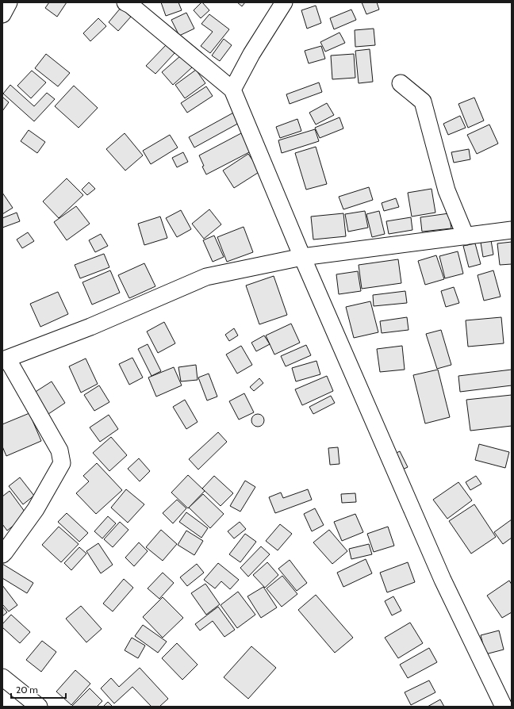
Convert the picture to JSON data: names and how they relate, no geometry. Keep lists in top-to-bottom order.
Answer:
{
  "scale_bar": "20 m"
}
